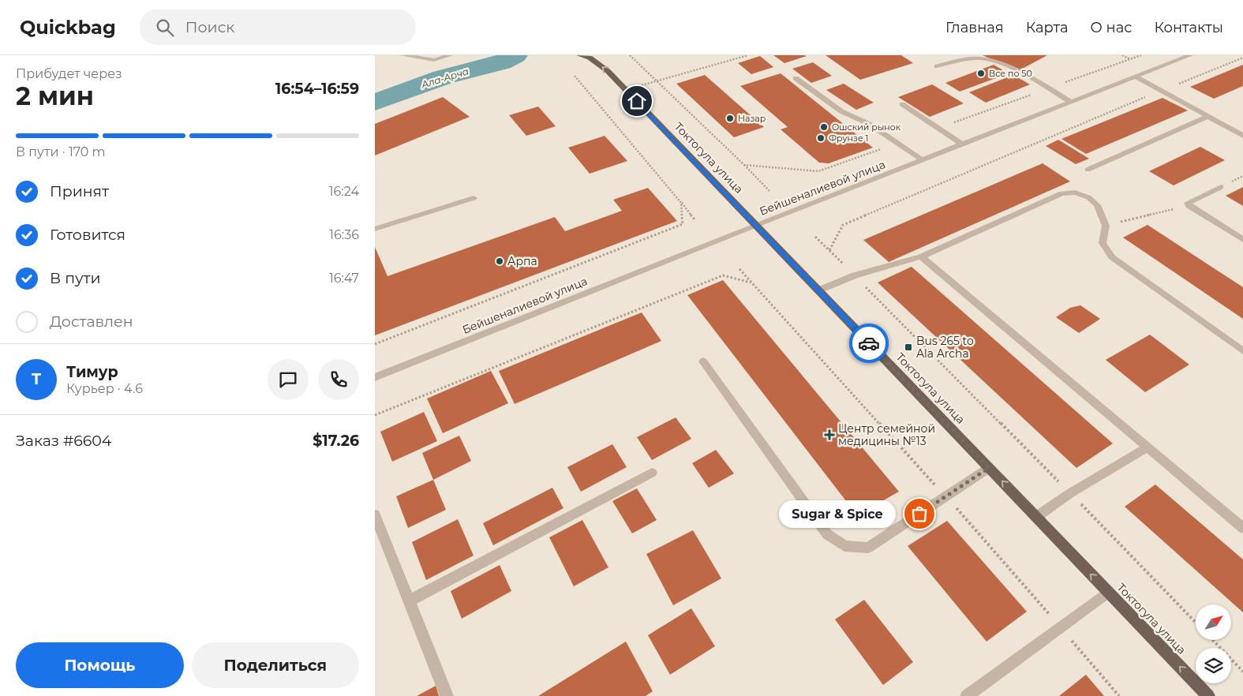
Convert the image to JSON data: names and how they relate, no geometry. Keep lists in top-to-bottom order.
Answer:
{
  "streets": {
    "main road": ["Токтогула улица"],
    "street": ["Бейшеналиевой улица"]
  },
  "crossings": [
    ["Токтогула улица", "Бейшеналиевой улица"]
  ],
  "one_way": ["Токтогула улица"],
  "water": ["Ала-Арча"],
  "places": {
    "other": [
      "Все по 50",
      "Назар",
      "Ошский рынок",
      "Фрунзе 1",
      "Арпа",
      "Sugar & Spice"
    ],
    "transit": ["Bus 265 to Ala Archa"],
    "health": ["Центр семейной медицины №13"]
  },
  "north": "top right",
  "page": {
    "header": "Quickbag",
    "search": "Поиск",
    "nav": [
      "Главная",
      "Карта",
      "О нас",
      "Контакты"
    ],
    "heading": ["2 мин", "Прибудет через", "16:54–16:59"],
    "panel": [
      "Тимур",
      "Курьер · 4.6",
      "Заказ #6604",
      "$17.26"
    ],
    "bar": "В пути · 170 m",
    "list": [
      ["Принят", "16:24"],
      ["Готовится", "16:36"],
      ["В пути", "16:47"],
      "Доставлен"
    ],
    "round": "Т",
    "bubble": "Sugar & Spice",
    "buttons": ["Помощь", "Поделиться"]
  }
}
